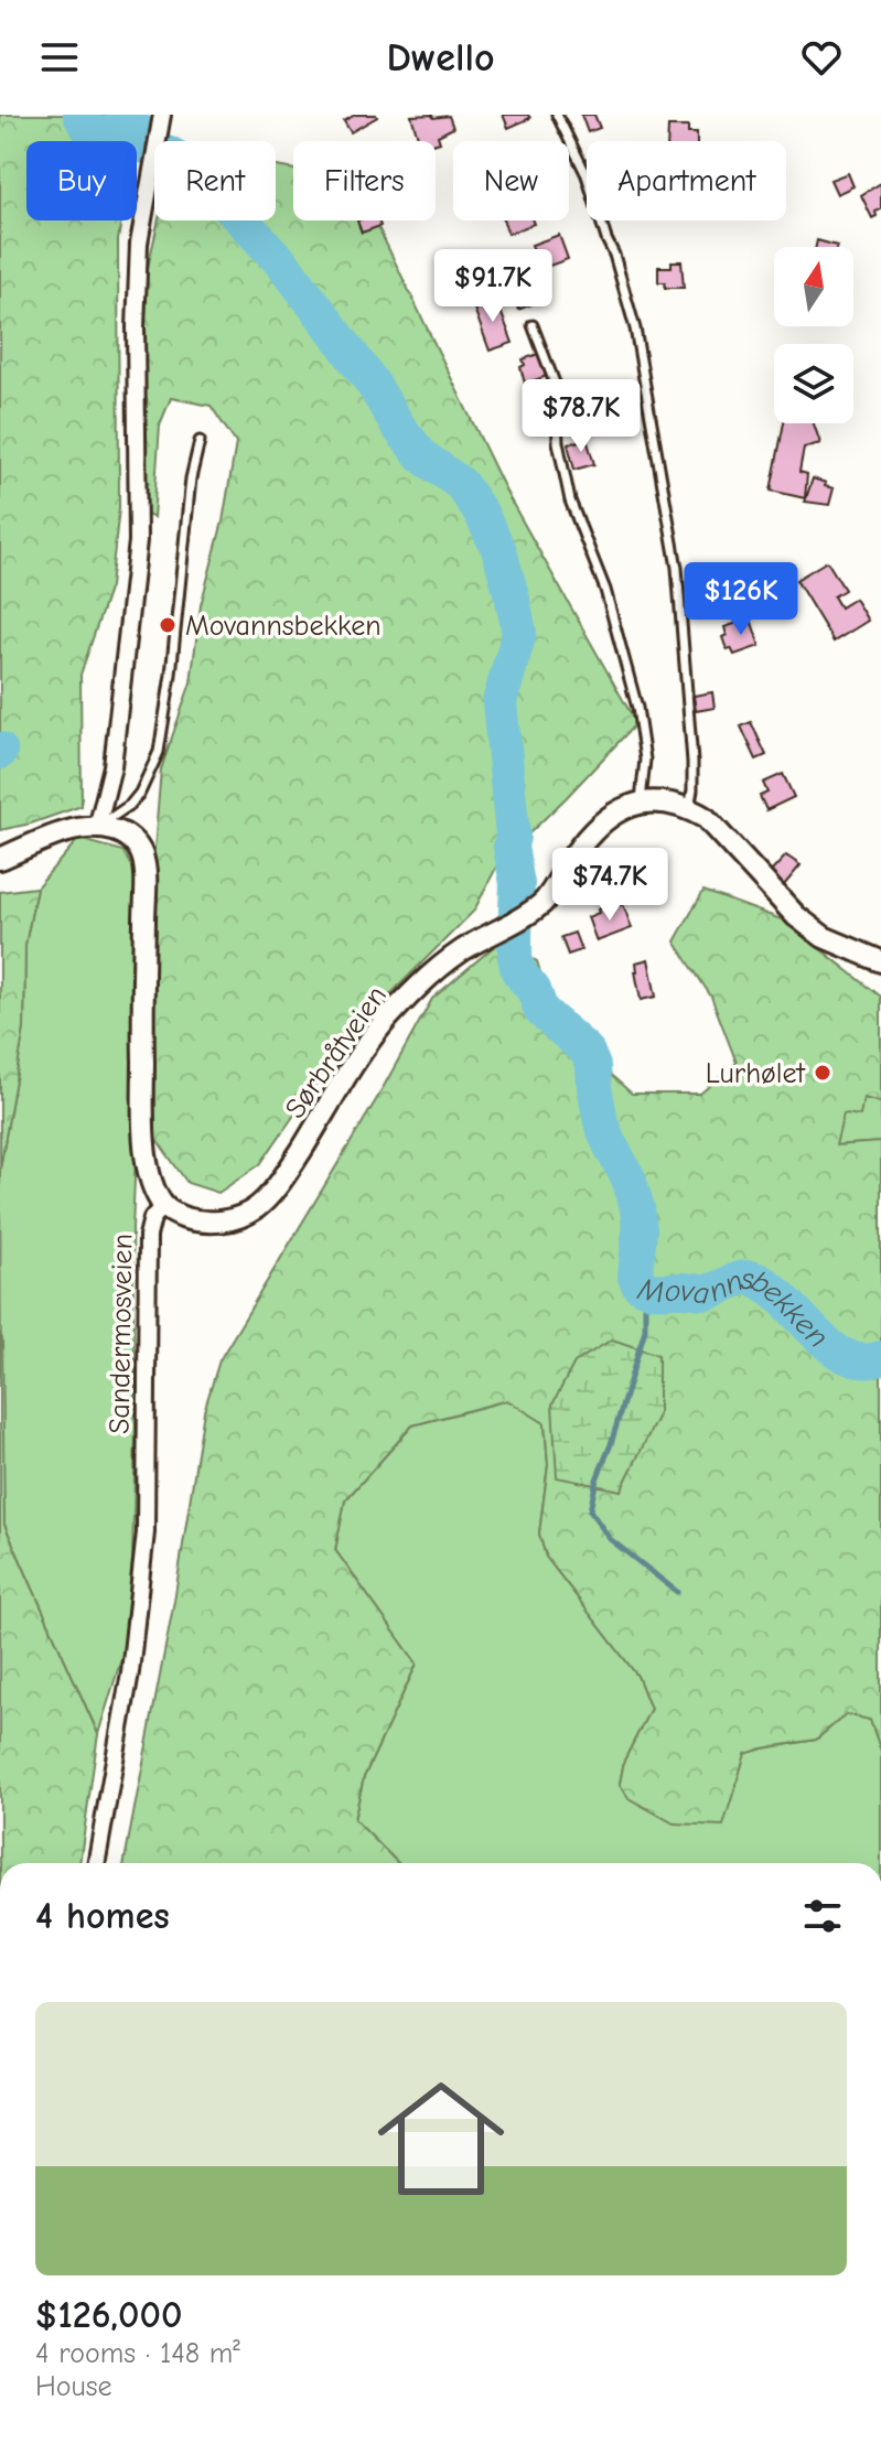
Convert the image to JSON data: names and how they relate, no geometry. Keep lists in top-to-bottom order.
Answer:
{
  "streets": {
    "street": ["Sørbråtveien", "Sandermosveien"]
  },
  "crossings": [
    ["Sørbråtveien", "Sandermosveien"]
  ],
  "water": ["Movannsbekken"],
  "places": ["Movannsbekken", "Lurhølet"],
  "north": "top",
  "page": {
    "header": "Dwello",
    "chip": [
      "Buy",
      "Rent",
      "Filters",
      "New",
      "Apartment"
    ],
    "price": [
      "$91.7K",
      "$78.7K",
      "$126K",
      "$74.7K"
    ],
    "heading": "4 homes",
    "list": [
      {
        "name": "$126,000",
        "note": "4 rooms · 148 m² · House"
      }
    ]
  }
}
